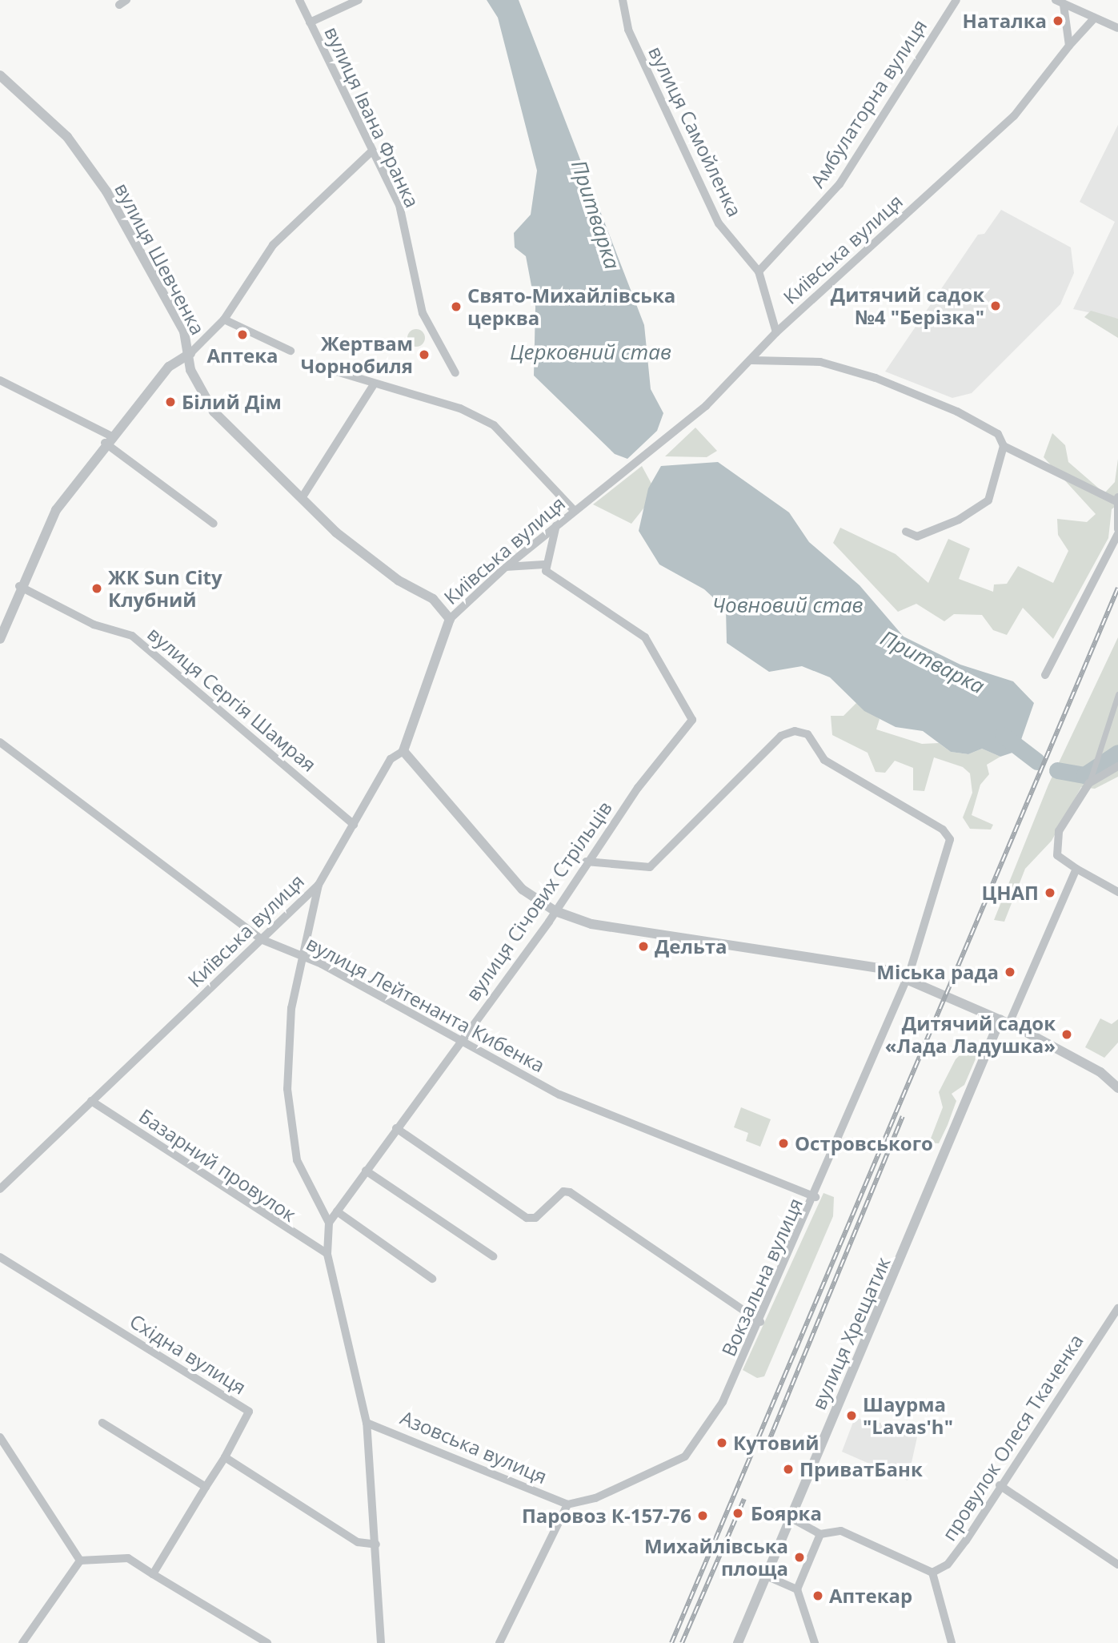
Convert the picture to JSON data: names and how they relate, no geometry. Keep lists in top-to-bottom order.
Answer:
{
  "streets": {
    "street": [
      "Амбулаторна вулиця",
      "вулиця Івана Франка",
      "вулиця Самойленка",
      "Київська вулиця",
      "вулиця Шевченка",
      "вулиця Сергія Шамрая",
      "вулиця Січових Стрільців",
      "вулиця Лейтенанта Кибенка",
      "Базарний провулок",
      "Вокзальна вулиця",
      "вулиця Хрещатик",
      "Східна вулиця",
      "провулок Олеся Ткаченка",
      "Азовська вулиця"
    ]
  },
  "crossings": [
    ["Амбулаторна вулиця", "вулиця Самойленка"],
    ["вулиця Самойленка", "Київська вулиця"],
    ["Київська вулиця", "вулиця Шевченка"],
    ["Київська вулиця", "вулиця Сергія Шамрая"],
    ["Київська вулиця", "вулиця Лейтенанта Кибенка"],
    ["Київська вулиця", "Базарний провулок"],
    ["вулиця Січових Стрільців", "вулиця Лейтенанта Кибенка"],
    ["вулиця Січових Стрільців", "Вокзальна вулиця"],
    ["вулиця Лейтенанта Кибенка", "Вокзальна вулиця"],
    ["Вокзальна вулиця", "Азовська вулиця"]
  ],
  "water": ["Притварка", "Церковний став", "Човновий став"],
  "places": [
    "Наталка",
    "Дитячий садок №4 \"Берізка\"",
    "Свято-Михайлівська церква",
    "Аптека",
    "Жертвам Чорнобиля",
    "Білий Дім",
    "ЖК Sun City Клубний",
    "ЦНАП",
    "Дельта",
    "Міська рада",
    "Дитячий садок «Лада Ладушка»",
    "Островського",
    "Шаурма \"Lavas'h\"",
    "Кутовий",
    "ПриватБанк",
    "Боярка",
    "Паровоз К-157-76",
    "Михайлівська площа",
    "Аптекар"
  ]
}
